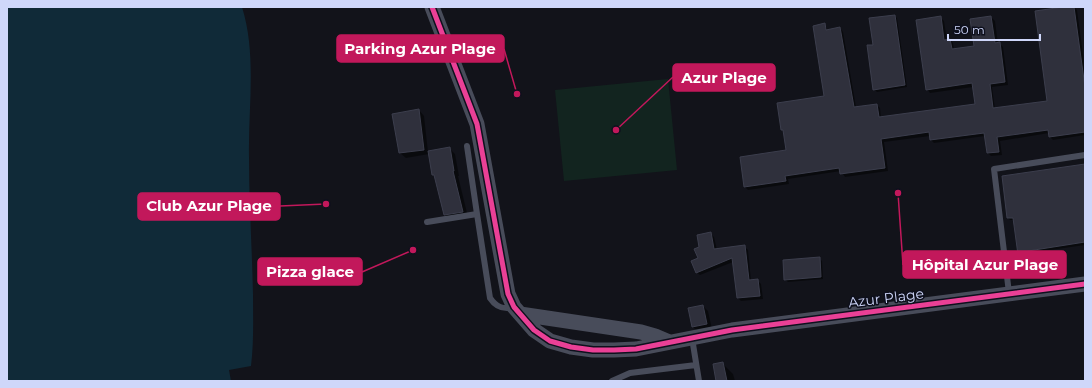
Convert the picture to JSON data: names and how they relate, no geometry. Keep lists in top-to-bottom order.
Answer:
{
  "streets": {
    "street": ["Azur Plage"]
  },
  "places": [
    "Parking Azur Plage",
    "Azur Plage",
    "Hôpital Azur Plage",
    "Club Azur Plage",
    "Pizza glace"
  ],
  "scale_bar": "50 m"
}
